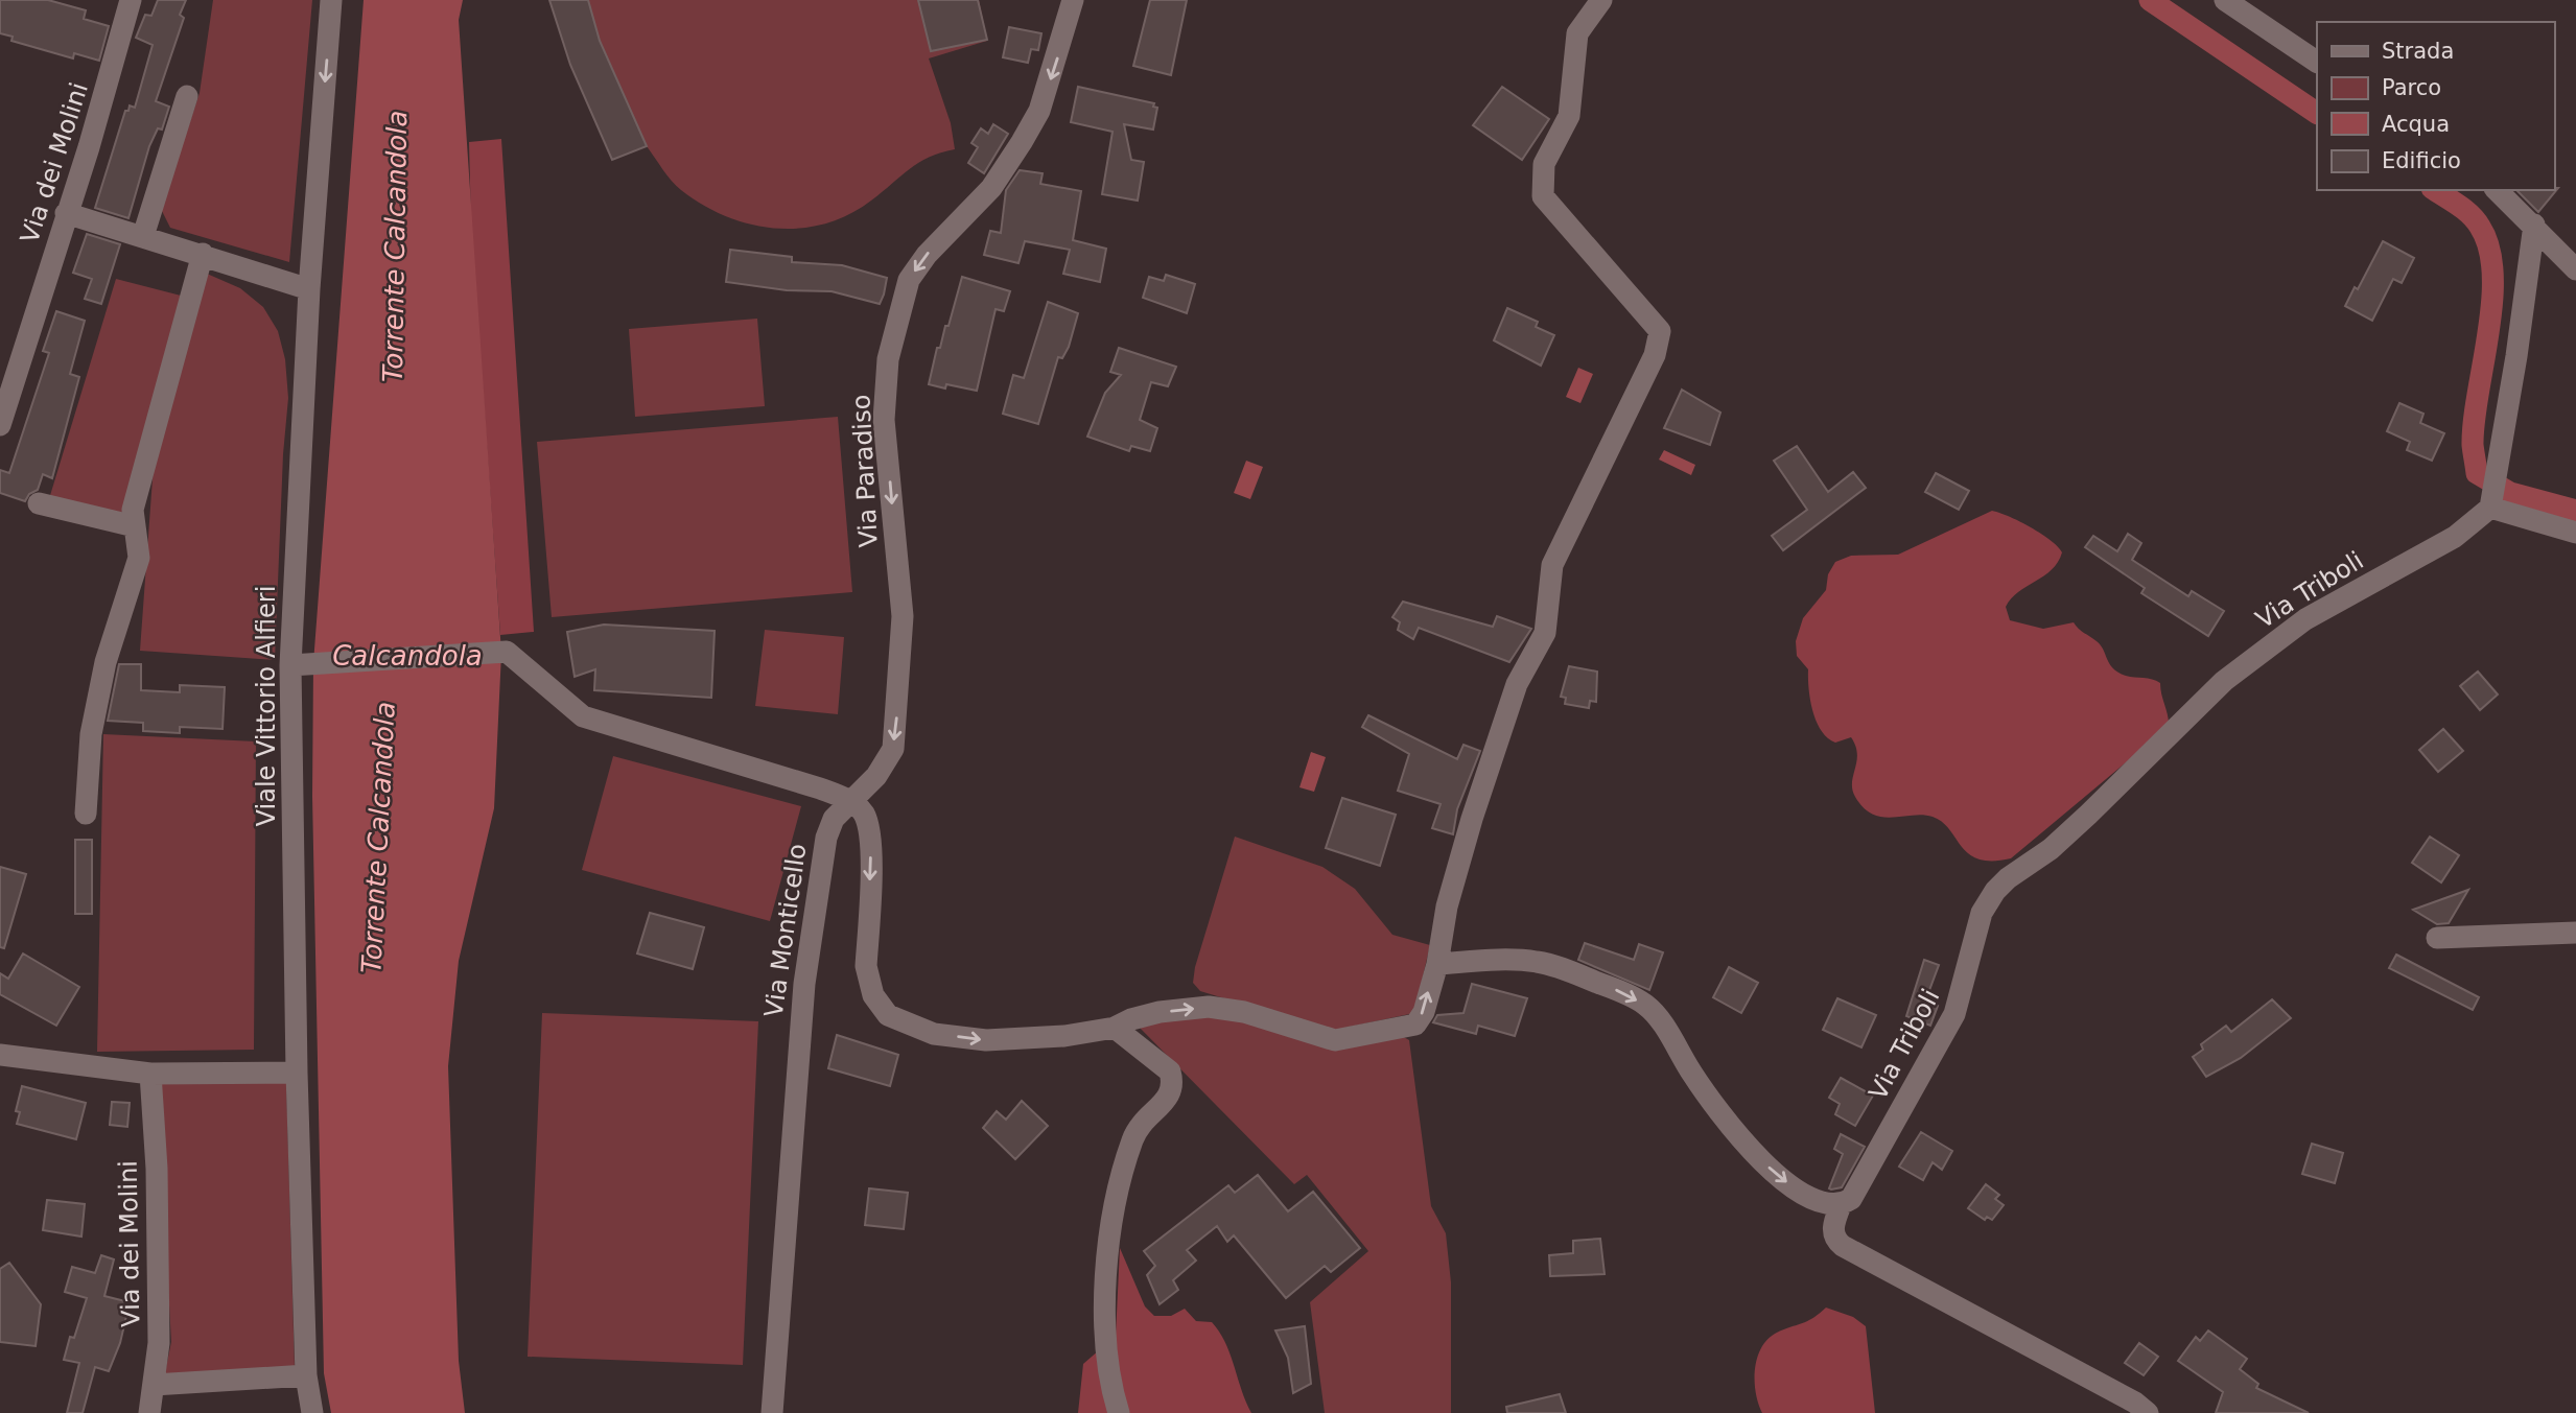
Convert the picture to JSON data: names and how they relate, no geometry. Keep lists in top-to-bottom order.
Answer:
{
  "streets": {
    "street": [
      "Via dei Molini",
      "Via Paradiso",
      "Via Triboli",
      "Viale Vittorio Alfieri",
      "Via Monticello"
    ]
  },
  "crossings": [
    ["Via Paradiso", "Via Monticello"]
  ],
  "one_way": ["Via Paradiso"],
  "water": ["Torrente Calcandola", "Calcandola"],
  "legend": [
    "Strada",
    "Parco",
    "Acqua",
    "Edificio"
  ]
}
